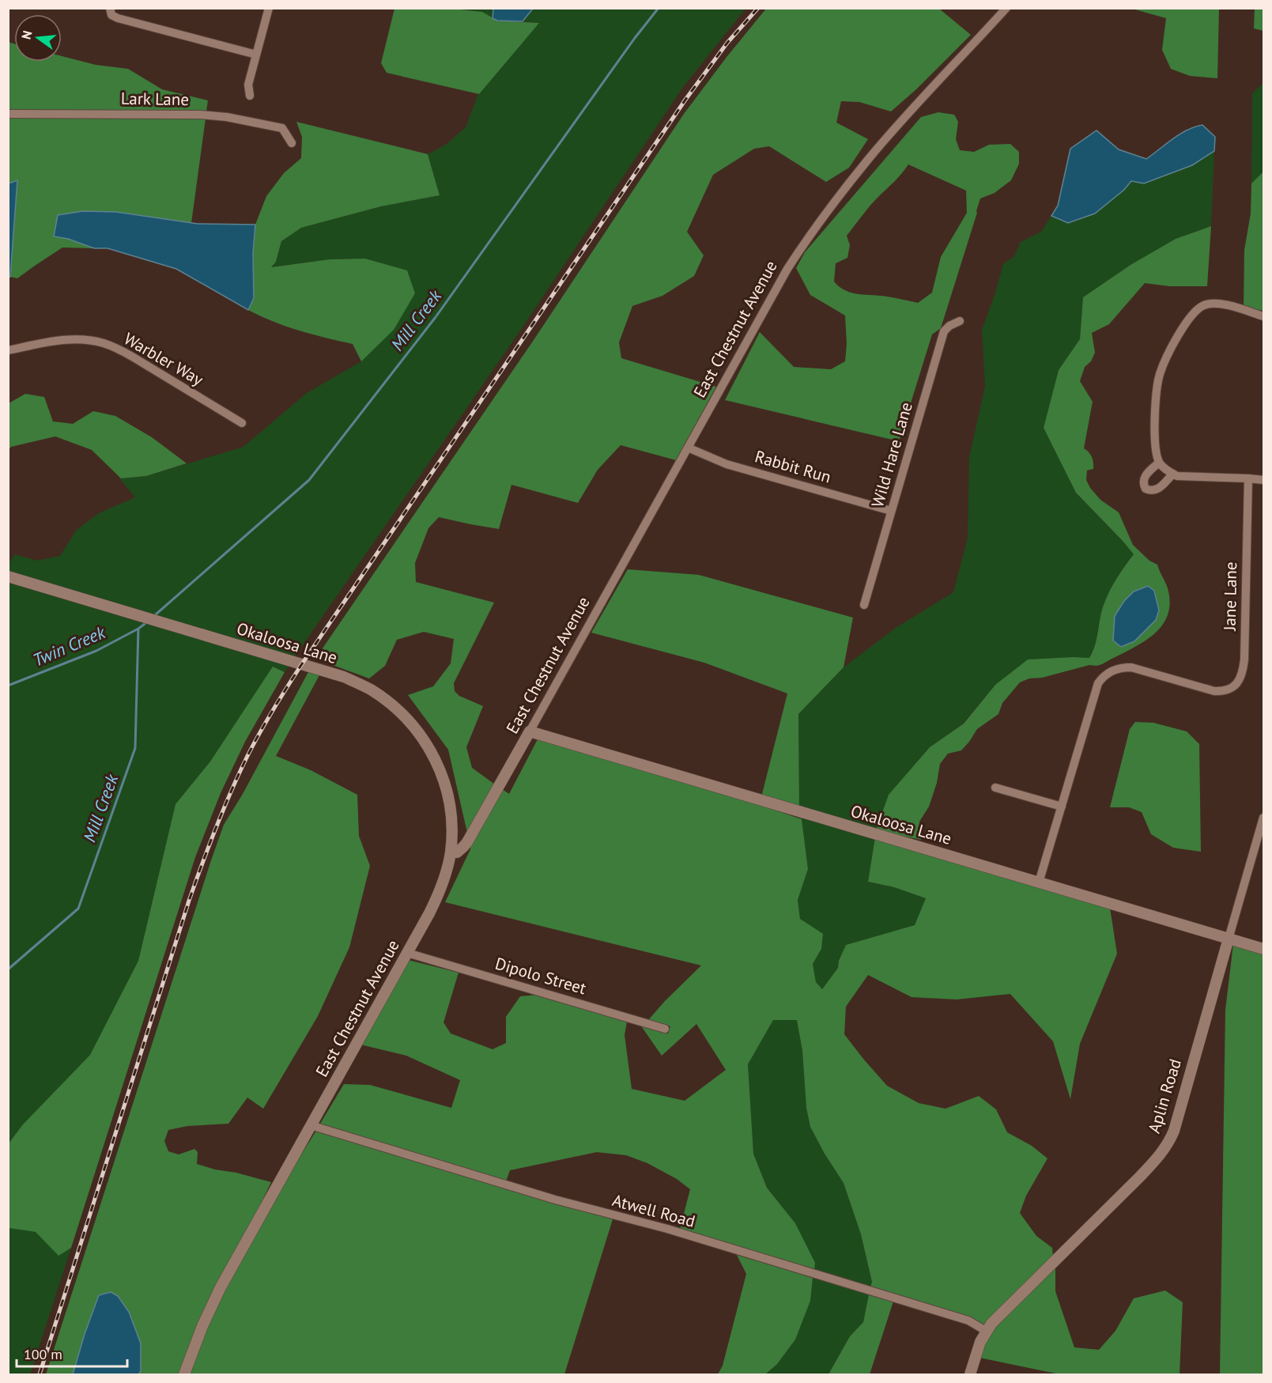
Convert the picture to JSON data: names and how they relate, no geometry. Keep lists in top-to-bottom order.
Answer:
{
  "streets": {
    "street": [
      "Lark Lane",
      "East Chestnut Avenue",
      "Warbler Way",
      "Wild Hare Lane",
      "Rabbit Run",
      "Jane Lane",
      "Okaloosa Lane",
      "Dipolo Street",
      "Aplin Road",
      "Atwell Road"
    ]
  },
  "crossings": [
    ["East Chestnut Avenue", "Rabbit Run"],
    ["East Chestnut Avenue", "Okaloosa Lane"],
    ["East Chestnut Avenue", "Dipolo Street"],
    ["East Chestnut Avenue", "Atwell Road"],
    ["Wild Hare Lane", "Rabbit Run"],
    ["Jane Lane", "Okaloosa Lane"],
    ["Okaloosa Lane", "Aplin Road"],
    ["Aplin Road", "Atwell Road"]
  ],
  "water": ["Mill Creek", "Twin Creek"],
  "scale_bar": "100 m",
  "north": "left"
}
